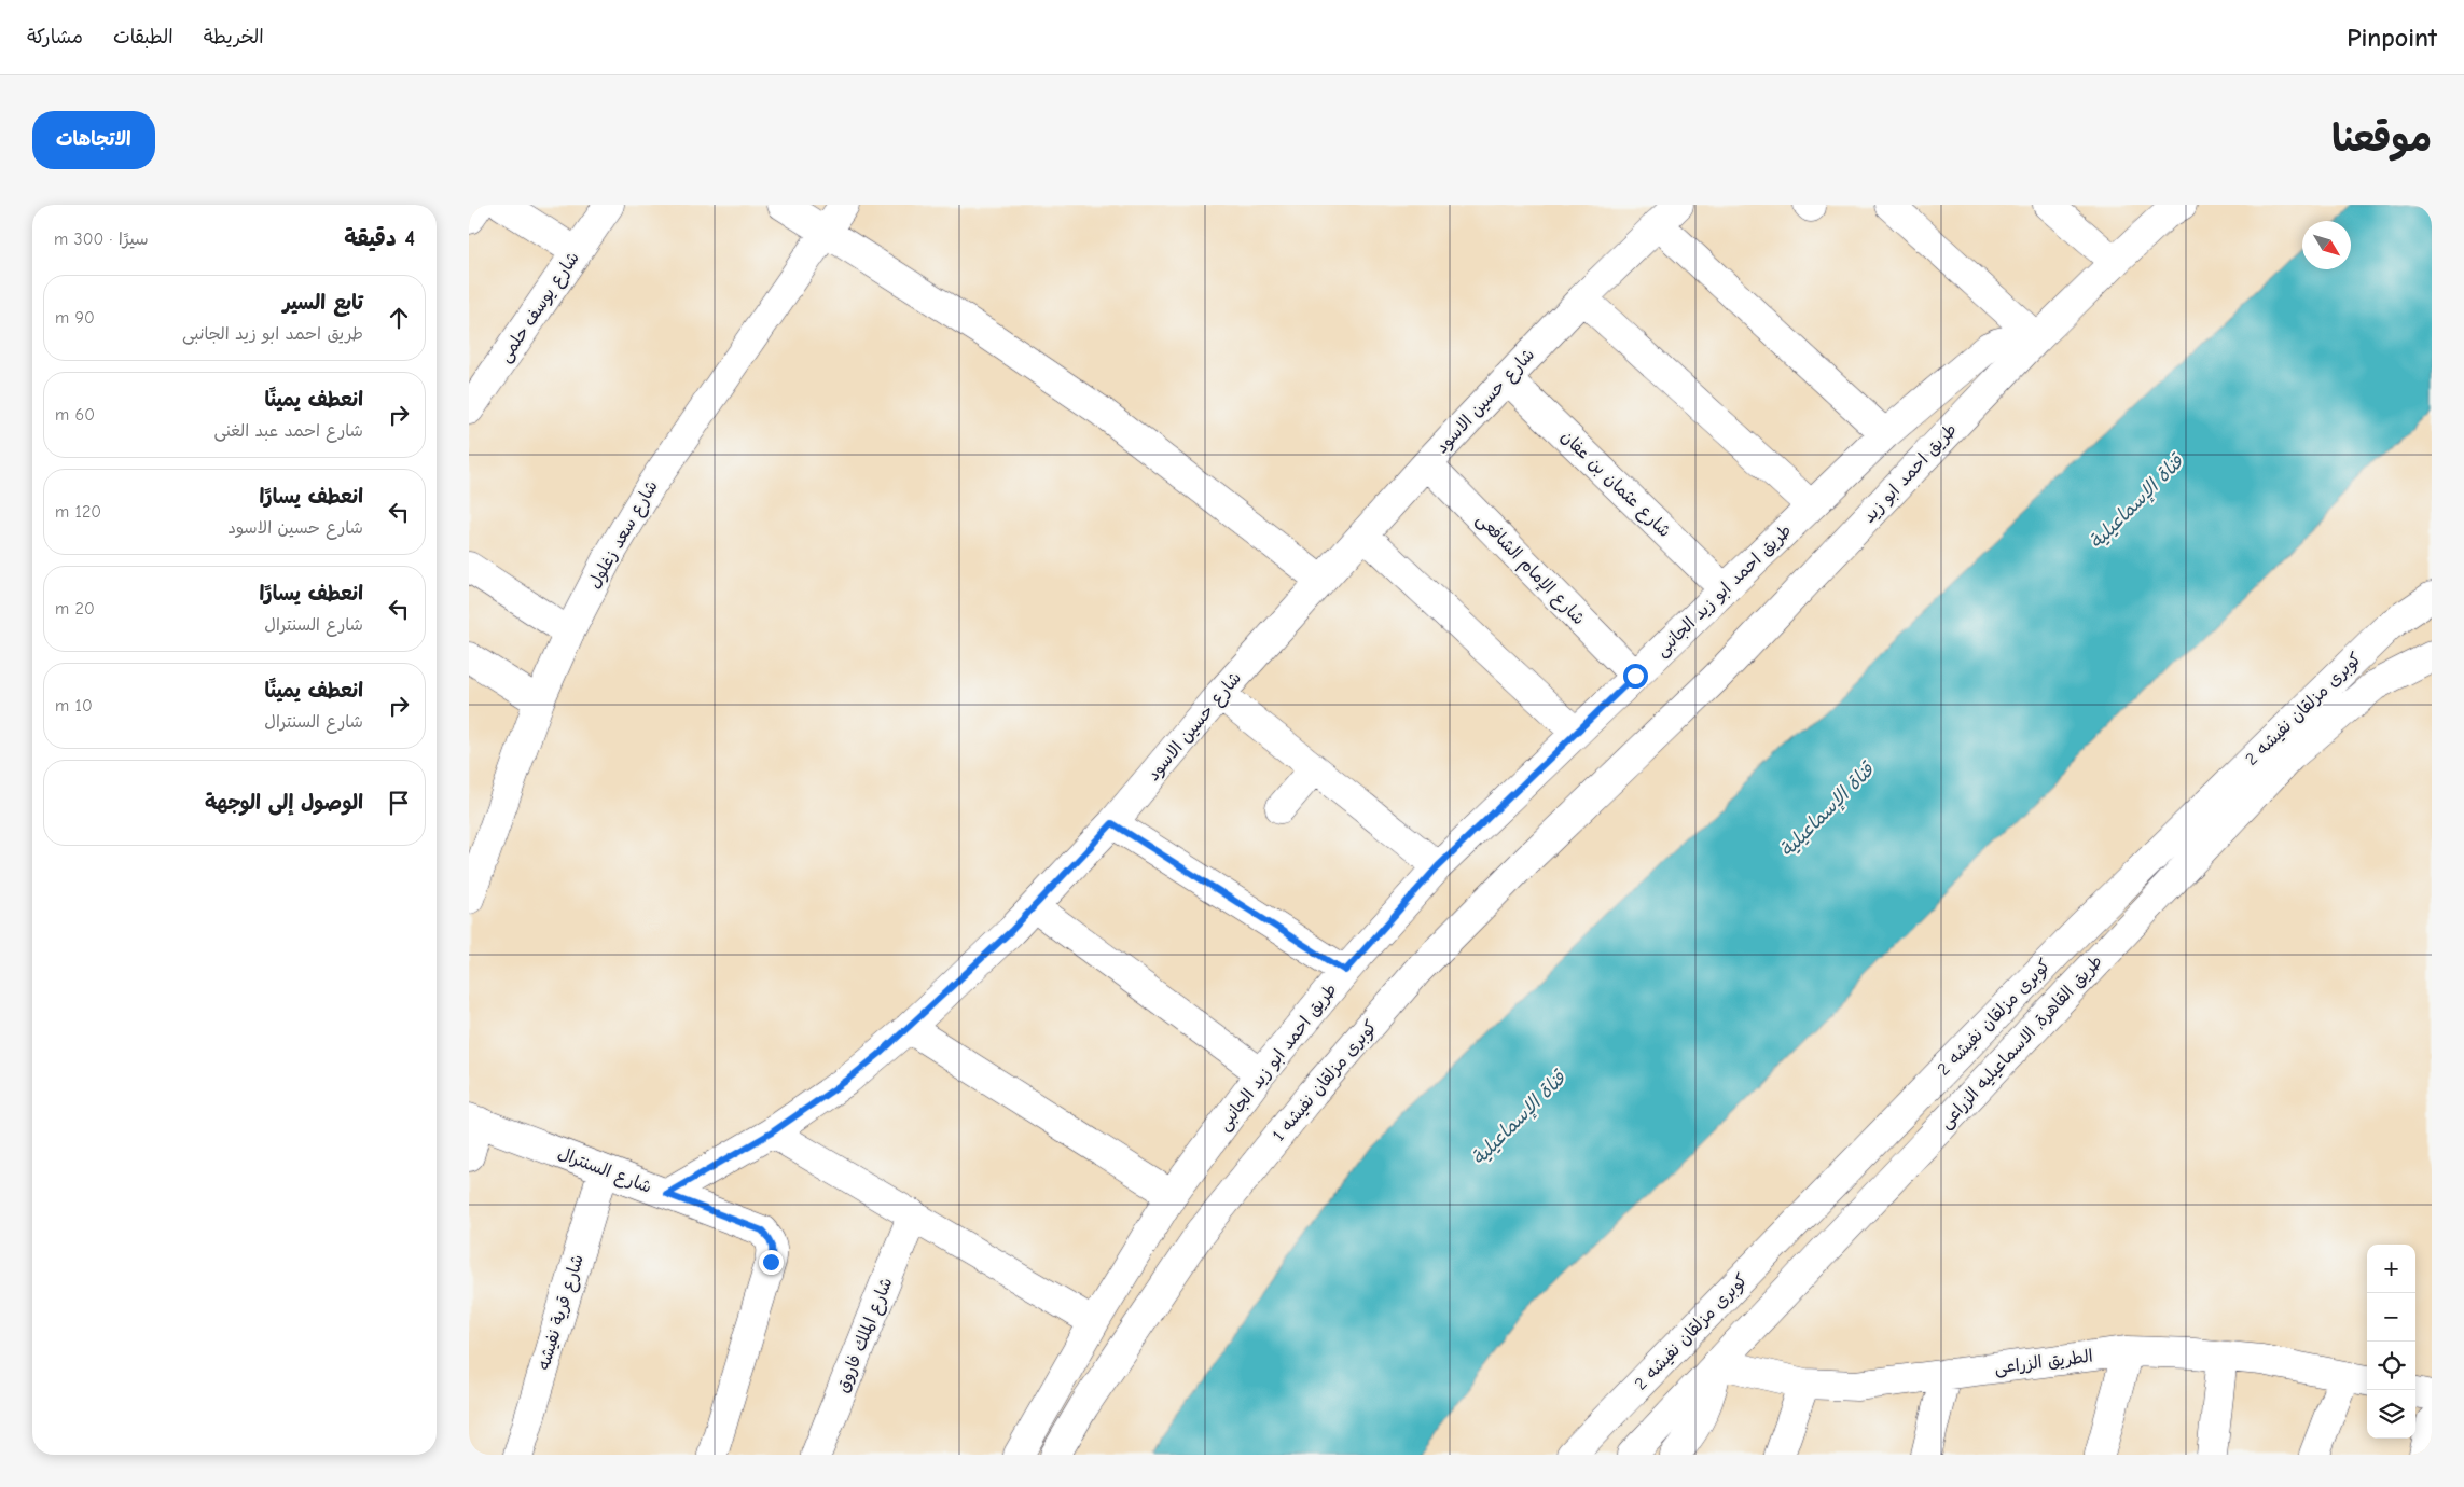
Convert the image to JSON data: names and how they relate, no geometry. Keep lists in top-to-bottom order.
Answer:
{
  "streets": {
    "main road": [
      "شارع يوسف حلمى",
      "شارع حسين الاسود",
      "طريق احمد ابو زيد",
      "شارع عثمان بن عفان",
      "شارع سعد زغلول",
      "شارع الإمام الشافعى",
      "طريق احمد ابو زيد الجانبى",
      "كوبرى مزلقان نفيشه 2",
      "طريق القاهرة, الاسماعيليه الزراعى",
      "كوبرى مزلقان نفيشه 1",
      "شارع السنترال",
      "شارع قرية نفيشه",
      "شارع الملك فاروق",
      "الطريق الزراعى"
    ]
  },
  "crossings": [
    ["شارع حسين الاسود", "شارع عثمان بن عفان"],
    ["شارع حسين الاسود", "شارع الإمام الشافعى"],
    ["شارع حسين الاسود", "شارع السنترال"],
    ["طريق احمد ابو زيد", "طريق احمد ابو زيد الجانبى"],
    ["طريق احمد ابو زيد", "كوبرى مزلقان نفيشه 1"],
    ["شارع عثمان بن عفان", "طريق احمد ابو زيد الجانبى"],
    ["شارع الإمام الشافعى", "طريق احمد ابو زيد الجانبى"],
    ["طريق القاهرة, الاسماعيليه الزراعى", "الطريق الزراعى"],
    ["شارع السنترال", "شارع قرية نفيشه"]
  ],
  "water": ["قناة الإسماعيلية"],
  "north": "bottom right",
  "page": {
    "header": "Pinpoint",
    "nav": ["الخريطة", "الطبقات", "مشاركة"],
    "title": "موقعنا",
    "buttons": "الاتجاهات",
    "heading": ["4 دقيقة", "سيرًا · 300 m"],
    "list": [
      ["تابع السير", "طريق احمد ابو زيد الجانبى", "90 m"],
      ["انعطف يمينًا", "شارع احمد عبد الغنى", "60 m"],
      ["انعطف يسارًا", "شارع حسين الاسود", "120 m"],
      ["انعطف يسارًا", "شارع السنترال", "20 m"],
      ["انعطف يمينًا", "شارع السنترال", "10 m"],
      "الوصول إلى الوجهة"
    ],
    "map_buttons": ["+", "−"]
  }
}
